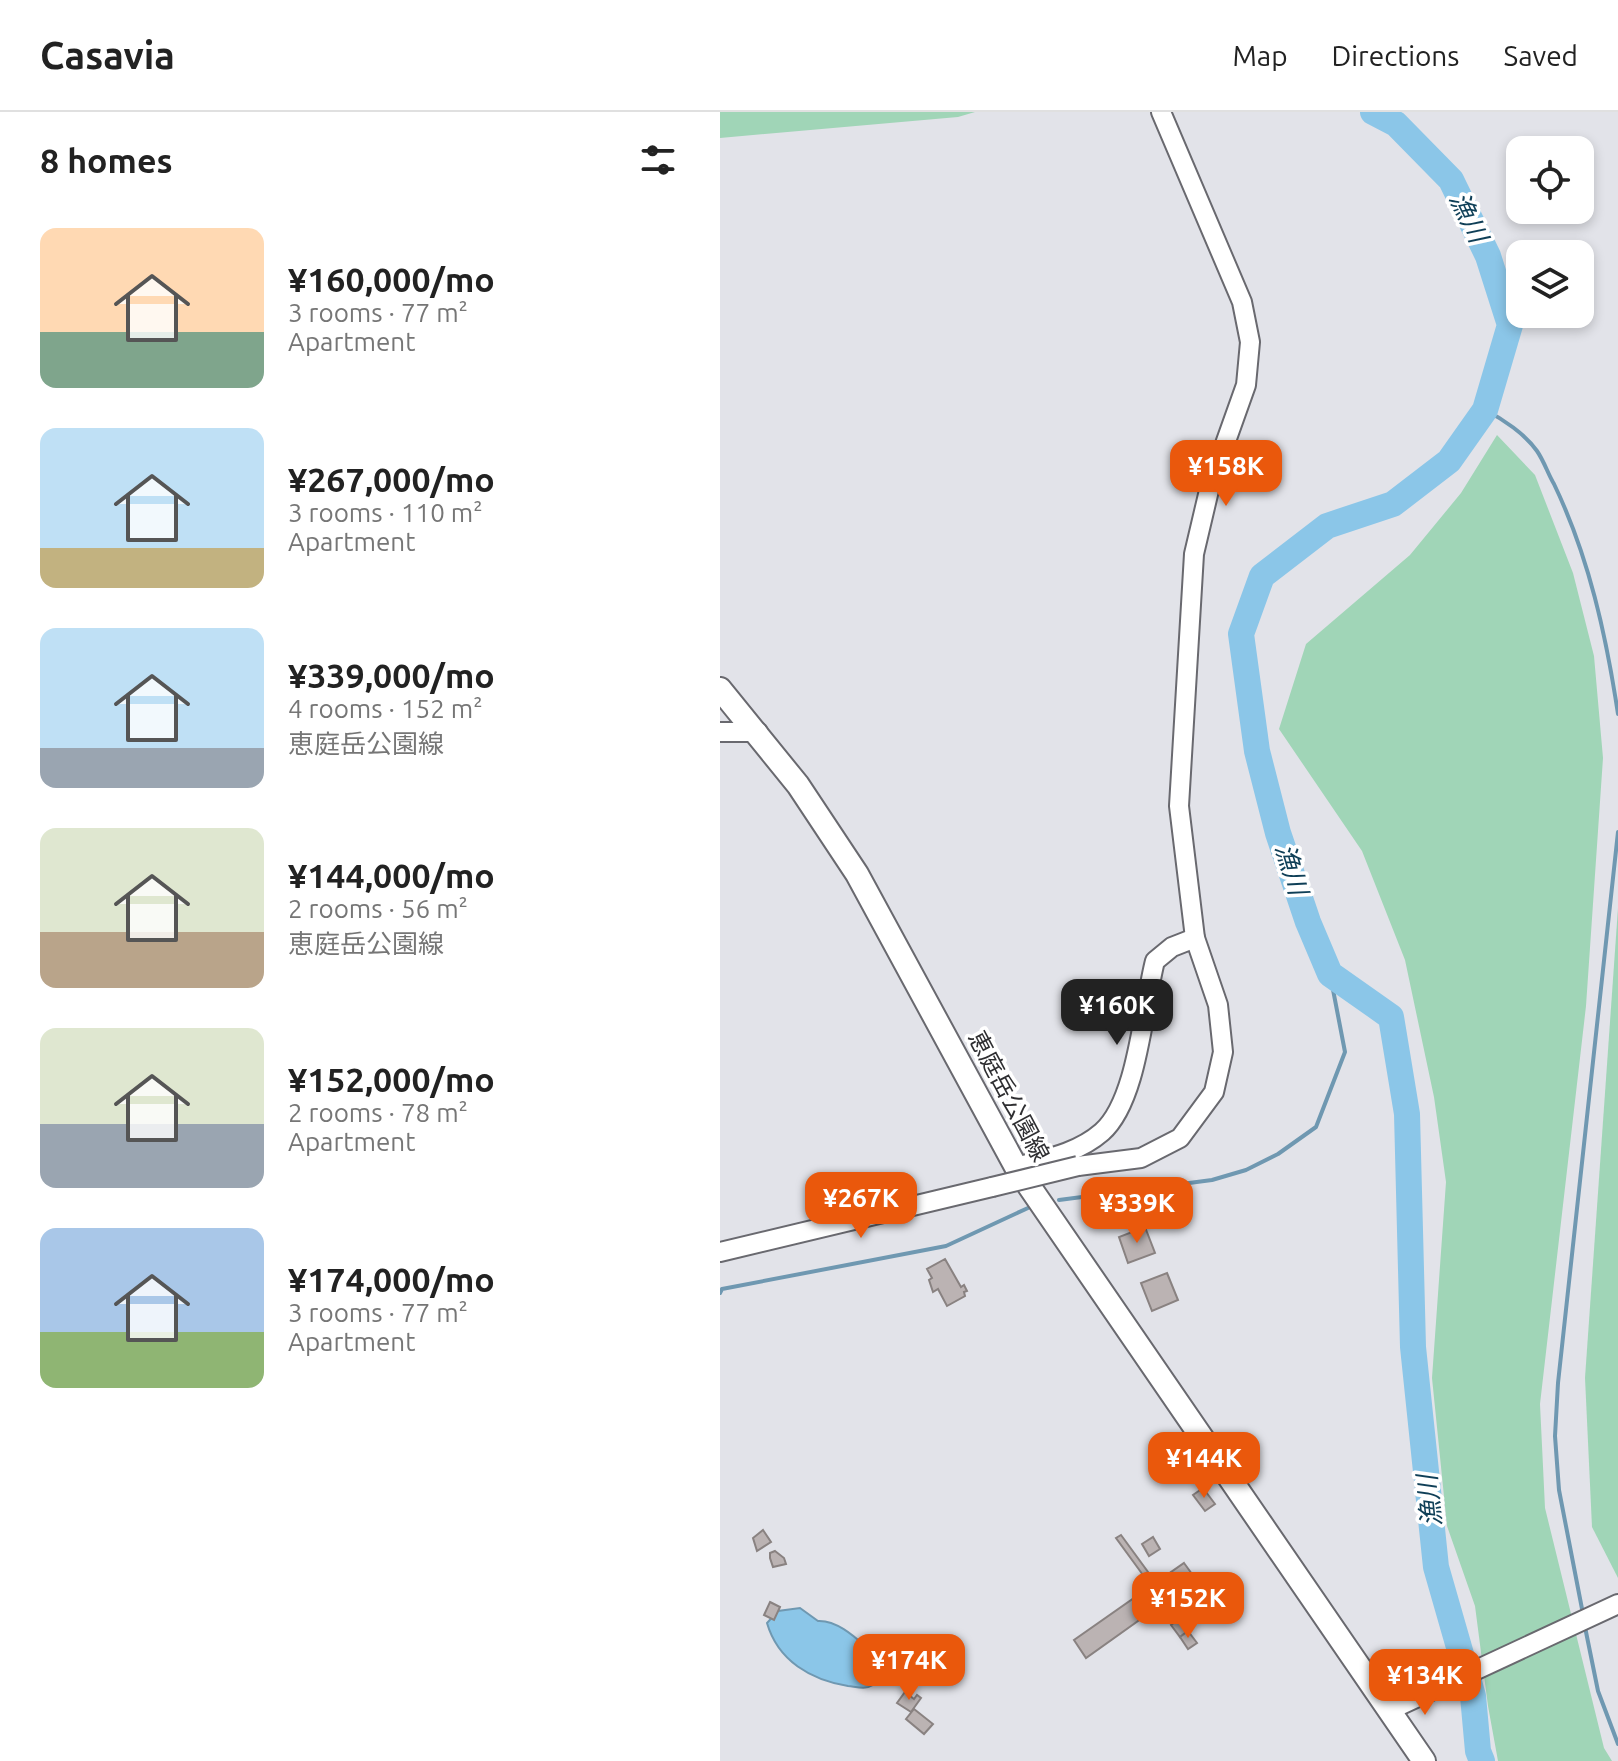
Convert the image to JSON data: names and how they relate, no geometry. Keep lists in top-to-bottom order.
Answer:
{
  "streets": {
    "main road": ["恵庭岳公園線"]
  },
  "water": ["漁川"],
  "page": {
    "header": "Casavia",
    "nav": ["Map", "Directions", "Saved"],
    "heading": "8 homes",
    "list": [
      {
        "name": "¥160,000/mo",
        "note": "3 rooms · 77 m² · Apartment"
      },
      {
        "name": "¥267,000/mo",
        "note": "3 rooms · 110 m² · Apartment"
      },
      {
        "name": "¥339,000/mo",
        "note": "4 rooms · 152 m² · 恵庭岳公園線"
      },
      {
        "name": "¥144,000/mo",
        "note": "2 rooms · 56 m² · 恵庭岳公園線"
      },
      {
        "name": "¥152,000/mo",
        "note": "2 rooms · 78 m² · Apartment"
      },
      {
        "name": "¥174,000/mo",
        "note": "3 rooms · 77 m² · Apartment"
      }
    ],
    "price": [
      "¥158K",
      "¥160K",
      "¥267K",
      "¥339K",
      "¥144K",
      "¥152K",
      "¥174K",
      "¥134K"
    ]
  }
}
